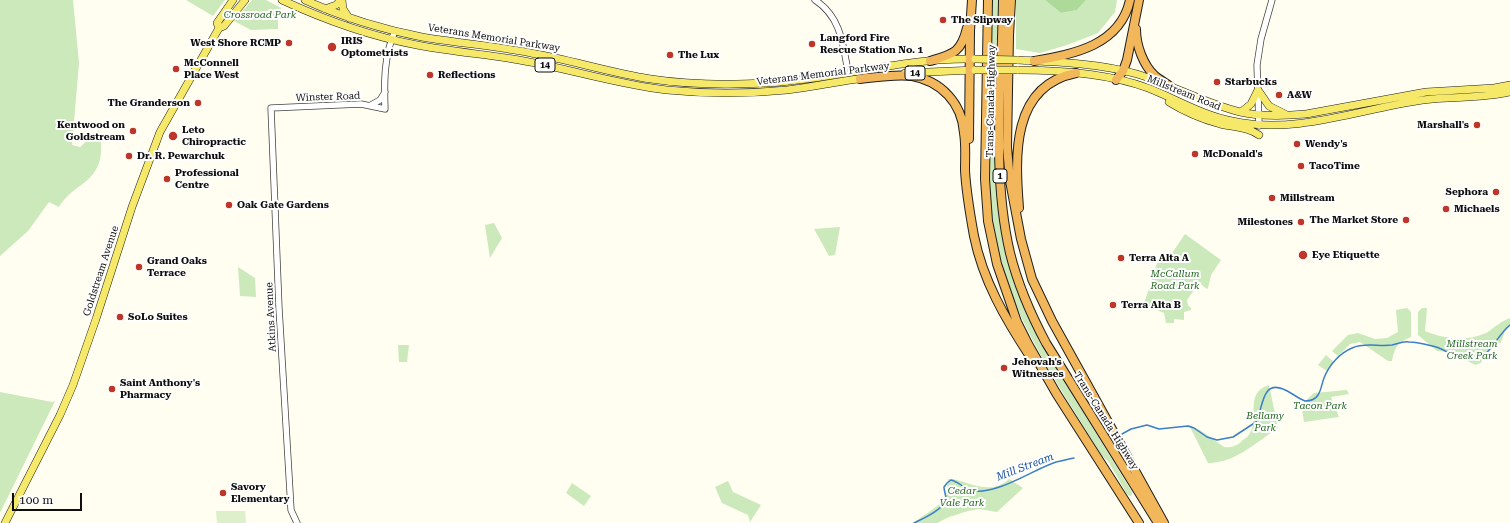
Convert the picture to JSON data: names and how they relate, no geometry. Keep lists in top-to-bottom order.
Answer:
{
  "streets": {
    "highway": ["Trans-Canada Highway", "1"],
    "main road": [
      "Veterans Memorial Parkway",
      "14",
      "Millstream Road",
      "Goldstream Avenue"
    ],
    "street": ["Winster Road", "Atkins Avenue"]
  },
  "crossings": [
    ["Veterans Memorial Parkway", "Millstream Road"],
    ["Winster Road", "Atkins Avenue"]
  ],
  "water": ["Mill Stream"],
  "parks": [
    "Crossroad Park",
    "McCallum Road Park",
    "Millstream Creek Park",
    "Tacon Park",
    "Bellamy Park",
    "Cedar Vale Park"
  ],
  "places": [
    "The Slipway",
    "West Shore RCMP",
    "Langford Fire Rescue Station No. 1",
    "IRIS Optometrists",
    "The Lux",
    "McConnell Place West",
    "Reflections",
    "Starbucks",
    "A&W",
    "The Granderson",
    "Marshall's",
    "Kentwood on Goldstream",
    "Leto Chiropractic",
    "Wendy's",
    "McDonald's",
    "Dr. R. Pewarchuk",
    "TacoTime",
    "Professional Centre",
    "Sephora",
    "Millstream",
    "Oak Gate Gardens",
    "Michaels",
    "The Market Store",
    "Milestones",
    "Eye Etiquette",
    "Terra Alta A",
    "Grand Oaks Terrace",
    "Terra Alta B",
    "SoLo Suites",
    "Jehovah's Witnesses",
    "Saint Anthony's Pharmacy",
    "Savory Elementary"
  ],
  "scale_bar": "100 m"
}
